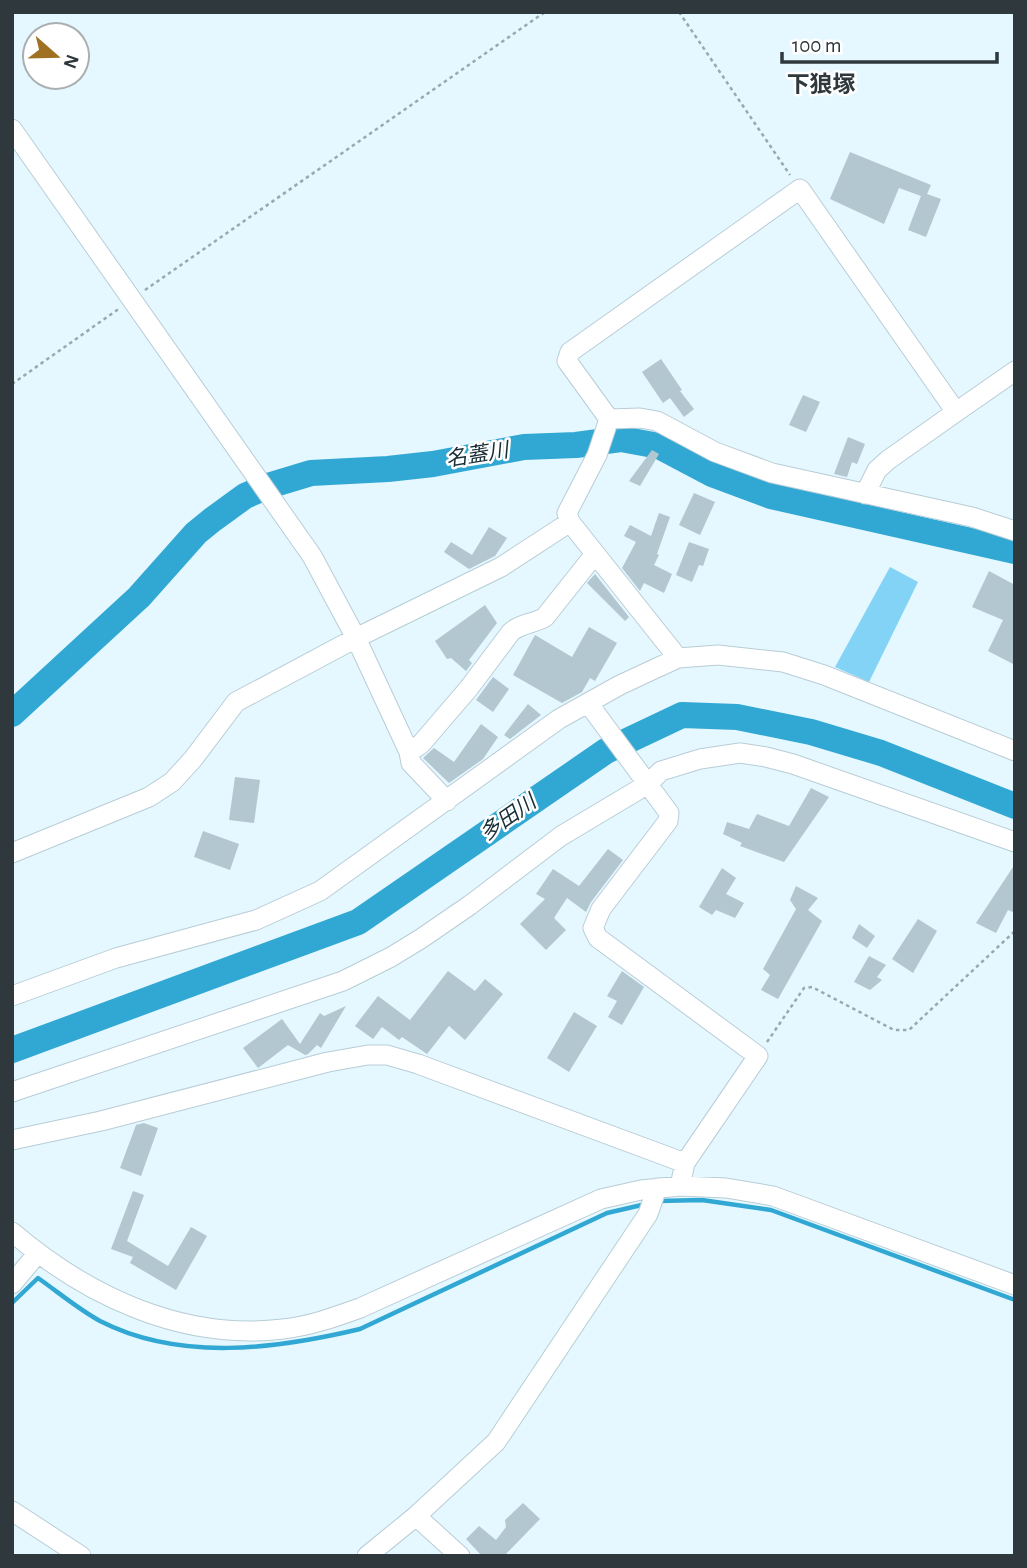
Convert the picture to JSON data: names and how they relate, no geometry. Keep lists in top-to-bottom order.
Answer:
{
  "districts": ["下狼塚"],
  "water": ["名蓋川", "多田川"],
  "scale_bar": "100 m",
  "north": "right"
}
